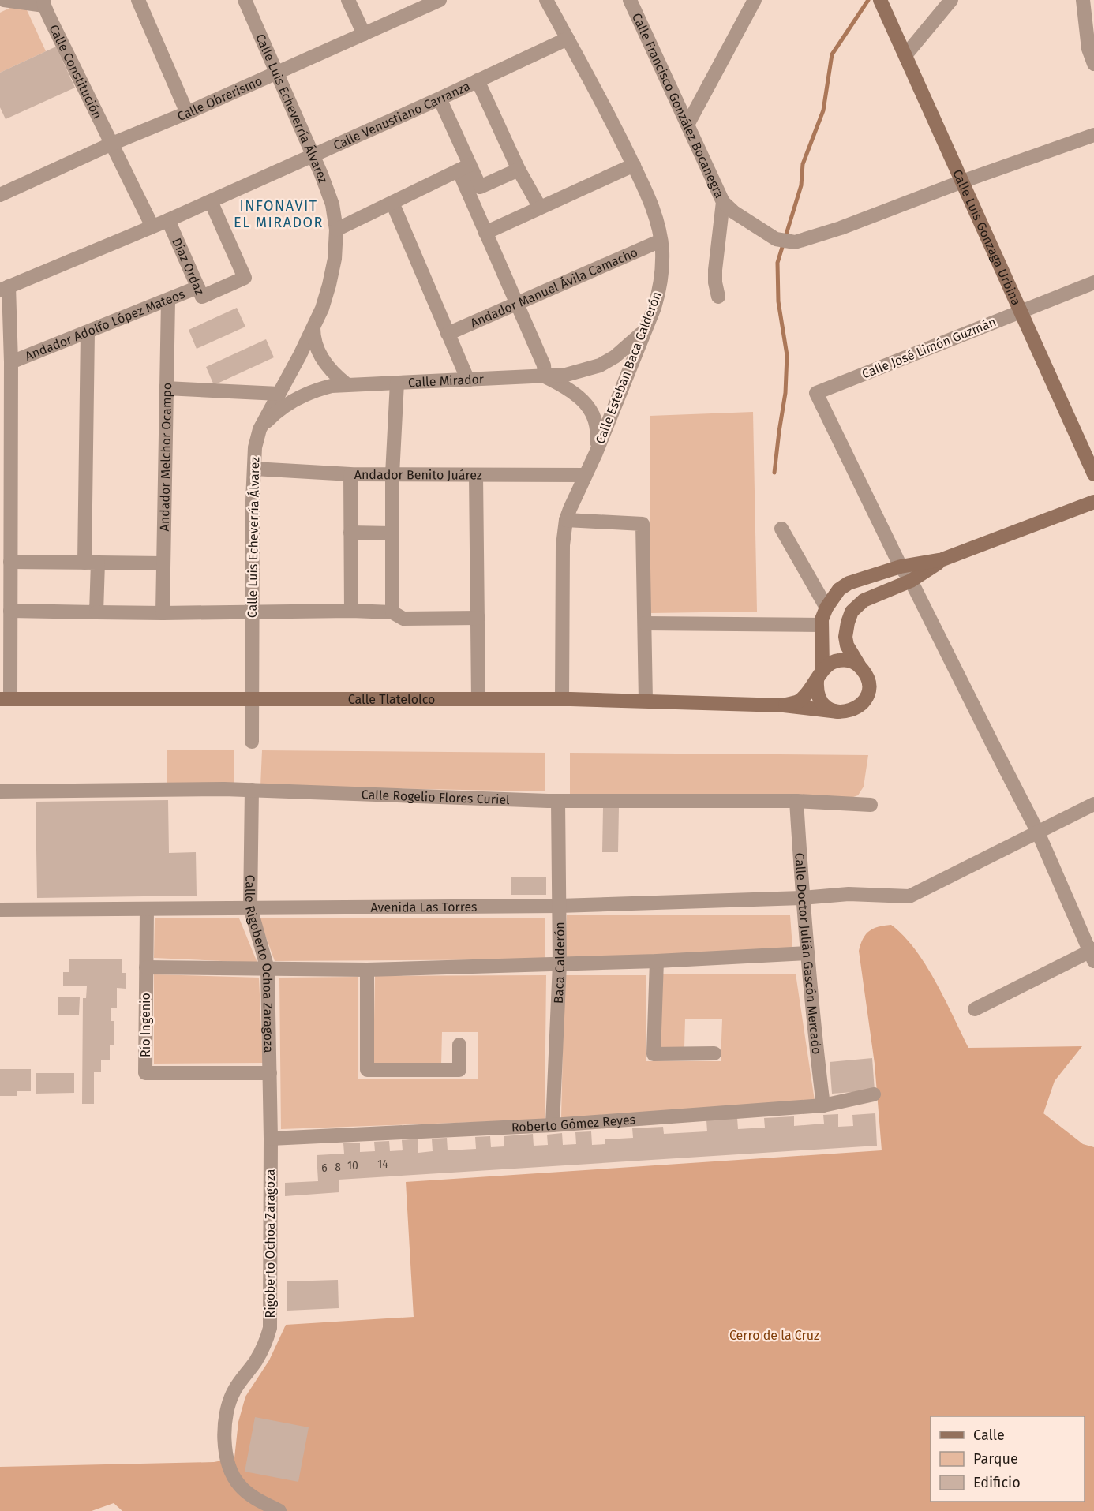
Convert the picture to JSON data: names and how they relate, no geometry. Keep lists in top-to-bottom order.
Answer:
{
  "streets": {
    "street": [
      "Calle Constitución",
      "Calle Obrerismo",
      "Calle Francisco González Bocanegra",
      "Calle Luis Echeverría Álvarez",
      "Calle Venustiano Carranza",
      "Calle Luis Gonzaga Urbina",
      "Díaz Ordaz",
      "Andador Manuel Ávila Camacho",
      "Andador Adolfo López Mateos",
      "Calle José Limón Guzmán",
      "Calle Esteban Baca Calderón",
      "Calle Mirador",
      "Andador Melchor Ocampo",
      "Andador Benito Juárez",
      "Calle Tlatelolco",
      "Calle Rogelio Flores Curiel",
      "Avenida Las Torres",
      "Calle Doctor Julián Gascón Mercado",
      "Baca Calderón",
      "Calle Rigoberto Ochoa Zaragoza",
      "Río Ingenio",
      "Roberto Gómez Reyes",
      "Rigoberto Ochoa Zaragoza"
    ]
  },
  "crossings": [
    ["Calle Constitución", "Calle Obrerismo"],
    ["Calle Constitución", "Calle Venustiano Carranza"],
    ["Calle Obrerismo", "Calle Luis Echeverría Álvarez"],
    ["Calle Luis Echeverría Álvarez", "Calle Venustiano Carranza"],
    ["Calle Luis Echeverría Álvarez", "Calle Mirador"],
    ["Calle Luis Echeverría Álvarez", "Andador Benito Juárez"],
    ["Calle Luis Echeverría Álvarez", "Calle Tlatelolco"],
    ["Calle Venustiano Carranza", "Díaz Ordaz"],
    ["Calle Venustiano Carranza", "Calle Esteban Baca Calderón"],
    ["Calle Luis Gonzaga Urbina", "Calle José Limón Guzmán"],
    ["Díaz Ordaz", "Andador Adolfo López Mateos"],
    ["Andador Manuel Ávila Camacho", "Calle Esteban Baca Calderón"],
    ["Andador Adolfo López Mateos", "Andador Melchor Ocampo"],
    ["Calle Esteban Baca Calderón", "Calle Mirador"],
    ["Calle Esteban Baca Calderón", "Andador Benito Juárez"],
    ["Calle Esteban Baca Calderón", "Calle Tlatelolco"],
    ["Calle Rogelio Flores Curiel", "Calle Doctor Julián Gascón Mercado"],
    ["Calle Rogelio Flores Curiel", "Baca Calderón"],
    ["Calle Rogelio Flores Curiel", "Calle Rigoberto Ochoa Zaragoza"],
    ["Avenida Las Torres", "Calle Doctor Julián Gascón Mercado"],
    ["Avenida Las Torres", "Baca Calderón"],
    ["Avenida Las Torres", "Calle Rigoberto Ochoa Zaragoza"],
    ["Avenida Las Torres", "Río Ingenio"],
    ["Calle Doctor Julián Gascón Mercado", "Roberto Gómez Reyes"],
    ["Baca Calderón", "Roberto Gómez Reyes"],
    ["Calle Rigoberto Ochoa Zaragoza", "Río Ingenio"],
    ["Calle Rigoberto Ochoa Zaragoza", "Roberto Gómez Reyes"],
    ["Calle Rigoberto Ochoa Zaragoza", "Rigoberto Ochoa Zaragoza"],
    ["Roberto Gómez Reyes", "Rigoberto Ochoa Zaragoza"]
  ],
  "districts": ["INFONAVIT EL MIRADOR"],
  "parks": ["Cerro de la Cruz"],
  "house_numbers": [
    "14",
    "10",
    "8",
    "6"
  ],
  "legend": ["Calle", "Parque", "Edificio"]
}
